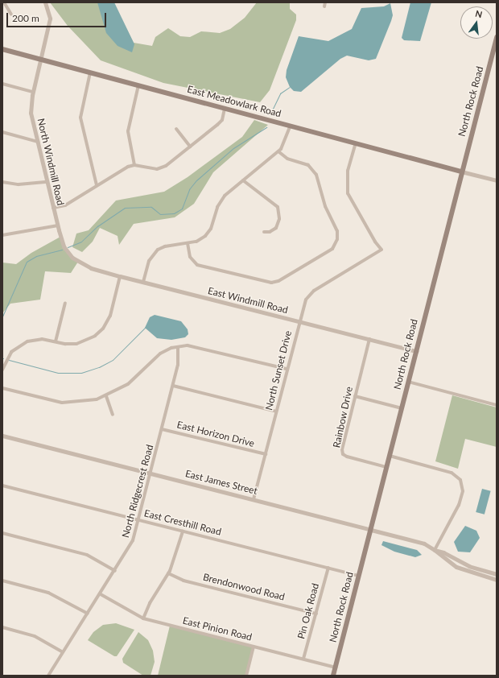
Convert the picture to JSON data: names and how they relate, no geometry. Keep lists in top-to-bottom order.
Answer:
{
  "streets": {
    "main road": ["East Meadowlark Road", "North Rock Road"],
    "street": [
      "North Windmill Road",
      "East Windmill Road",
      "North Sunset Drive",
      "Rainbow Drive",
      "East Horizon Drive",
      "East James Street",
      "North Ridgecrest Road",
      "East Cresthill Road",
      "Brendonwood Road",
      "Pin Oak Road",
      "East Pinion Road"
    ]
  },
  "crossings": [
    ["East Meadowlark Road", "North Rock Road"],
    ["East Meadowlark Road", "North Windmill Road"],
    ["East Meadowlark Road", "North Sunset Drive"],
    ["North Rock Road", "East Windmill Road"],
    ["North Rock Road", "Rainbow Drive"],
    ["North Rock Road", "East James Street"],
    ["North Rock Road", "East Cresthill Road"],
    ["North Rock Road", "East Pinion Road"],
    ["North Windmill Road", "East Windmill Road"],
    ["East Windmill Road", "North Sunset Drive"],
    ["East Windmill Road", "Rainbow Drive"],
    ["North Sunset Drive", "East Horizon Drive"],
    ["North Sunset Drive", "East James Street"],
    ["East Horizon Drive", "North Ridgecrest Road"],
    ["East James Street", "North Ridgecrest Road"],
    ["North Ridgecrest Road", "East Cresthill Road"],
    ["North Ridgecrest Road", "East Pinion Road"],
    ["East Cresthill Road", "Pin Oak Road"],
    ["Brendonwood Road", "Pin Oak Road"],
    ["Pin Oak Road", "East Pinion Road"]
  ],
  "scale_bar": "200 m",
  "north": "top"
}
